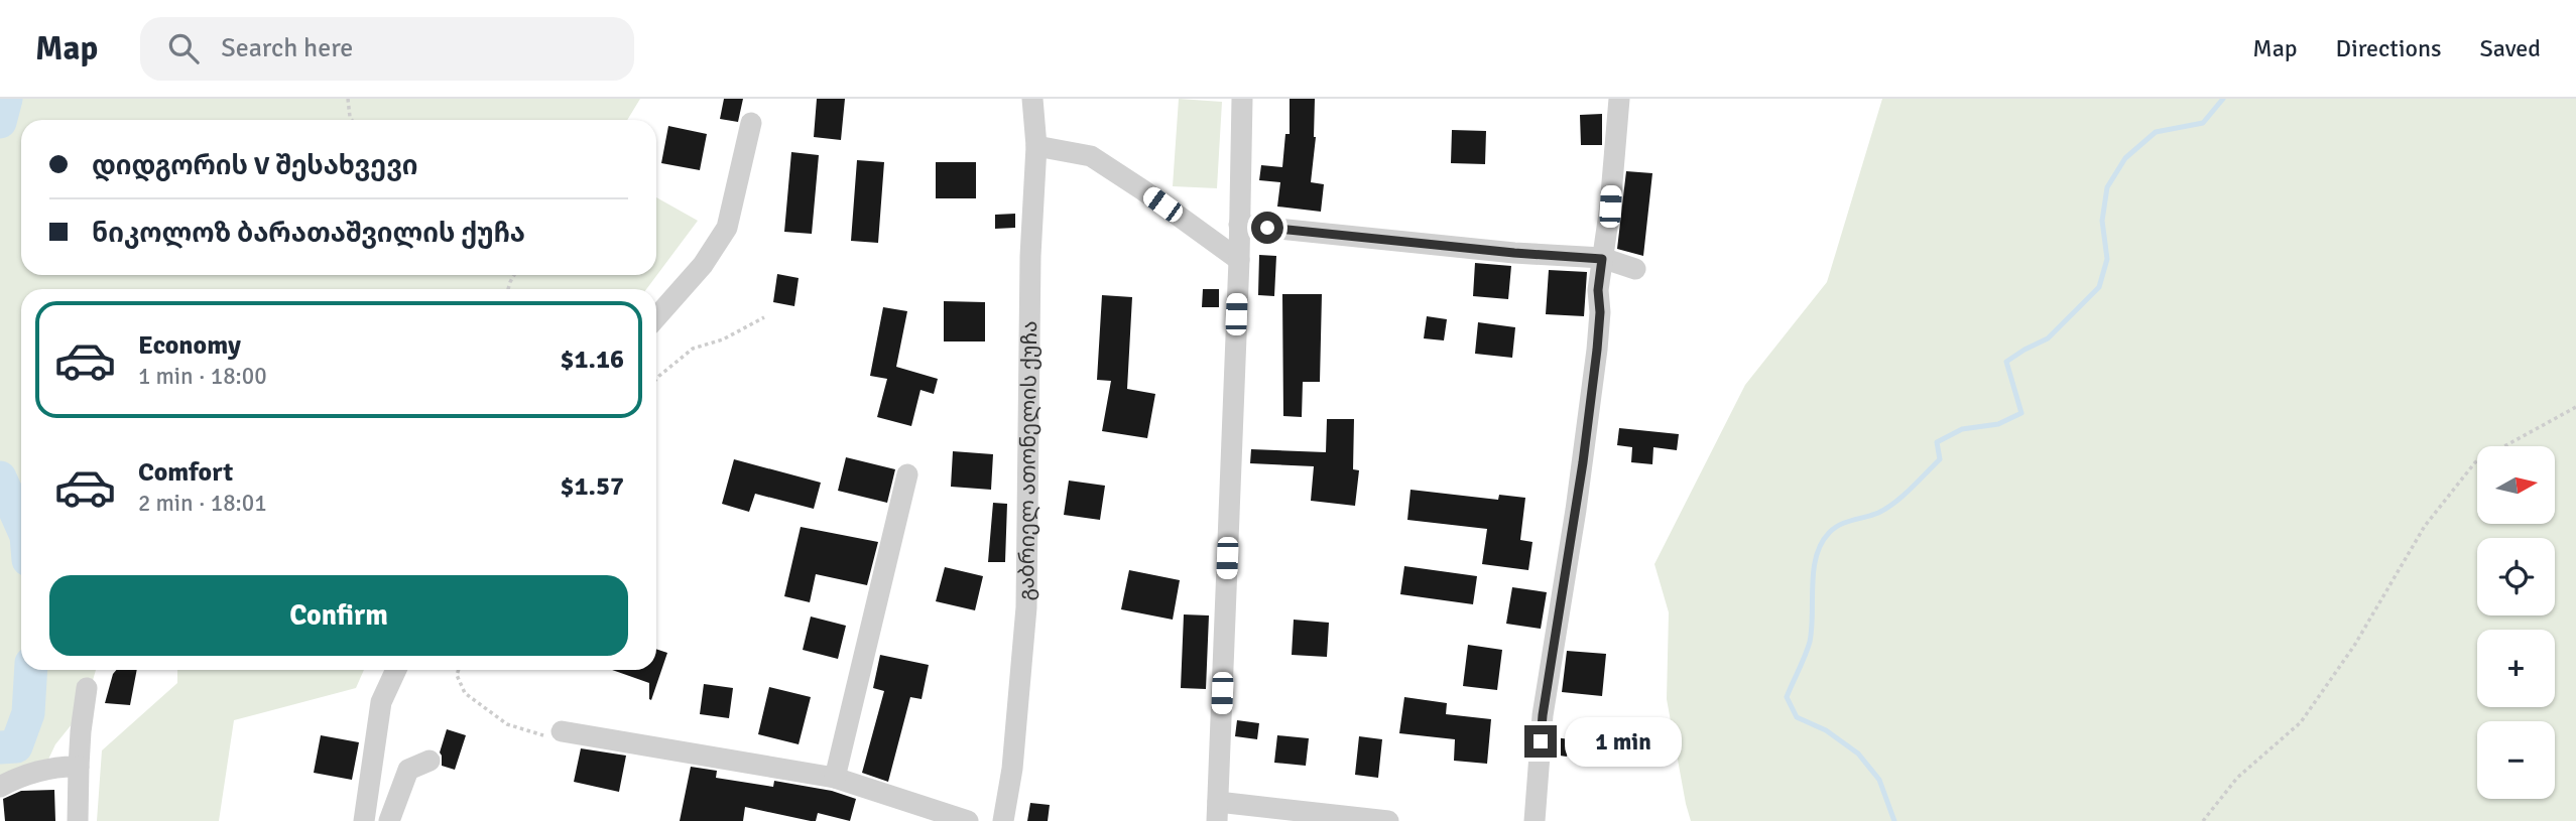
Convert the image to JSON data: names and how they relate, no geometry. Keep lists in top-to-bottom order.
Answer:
{
  "streets": {
    "street": ["გაბრიელ ათონელის ქუჩა"]
  },
  "north": "right",
  "page": {
    "header": "Map",
    "search": "Search here",
    "nav": ["Map", "Directions", "Saved"],
    "banner": ["დიდგორის V შესახვევი", "ნიკოლოზ ბარათაშვილის ქუჩა"],
    "list": [
      {
        "name": "Economy",
        "note": "1 min · 18:00",
        "value": "$1.16"
      },
      {
        "name": "Comfort",
        "note": "2 min · 18:01",
        "value": "$1.57"
      }
    ],
    "map_buttons": ["+", "−"],
    "buttons": "Confirm",
    "bubble": "1 min"
  }
}
